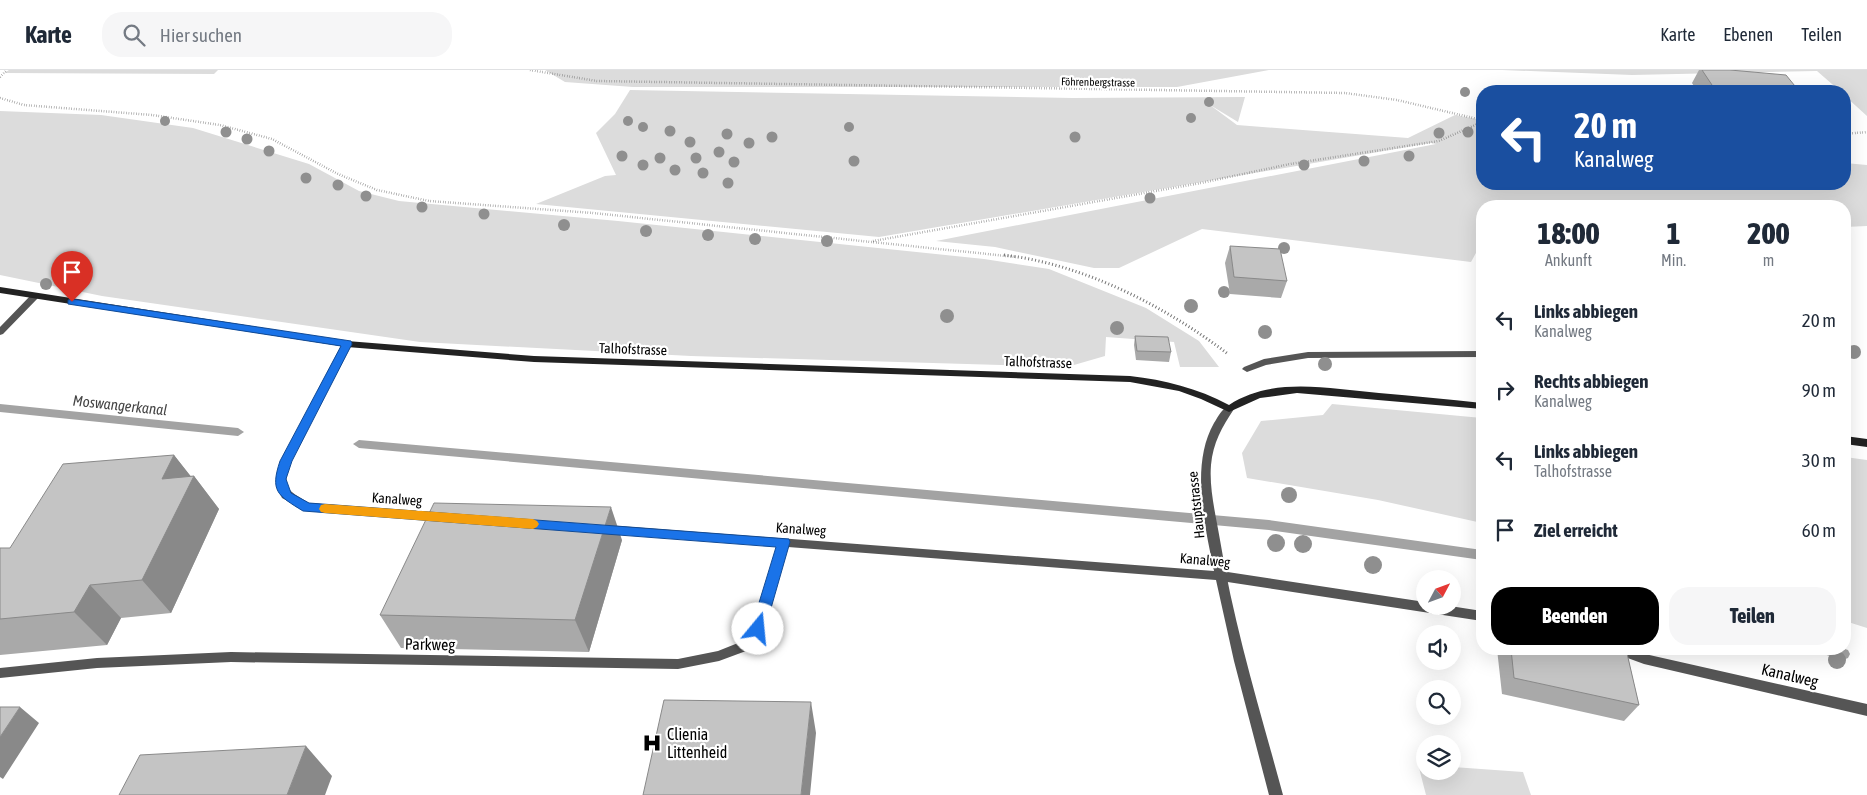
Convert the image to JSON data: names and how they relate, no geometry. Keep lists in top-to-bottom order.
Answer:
{
  "streets": {
    "street": [
      "Talhofstrasse",
      "Kanalweg",
      "Hauptstrasse",
      "Parkweg"
    ],
    "path": ["Föhrenbergstrasse"]
  },
  "crossings": [
    ["Talhofstrasse", "Kanalweg"],
    ["Talhofstrasse", "Hauptstrasse"],
    ["Kanalweg", "Hauptstrasse"],
    ["Kanalweg", "Parkweg"]
  ],
  "water": ["Moswangerkanal"],
  "places": {
    "hospital": ["Clienia Littenheid"]
  },
  "north": "top right",
  "page": {
    "header": "Karte",
    "search": "Hier suchen",
    "nav": ["Karte", "Ebenen", "Teilen"],
    "turn": ["20 m", "Kanalweg"],
    "eta": [
      "18:00",
      "Ankunft",
      "1",
      "Min.",
      "200",
      "m"
    ],
    "list": [
      {
        "name": "Links abbiegen",
        "note": "Kanalweg",
        "value": "20 m"
      },
      {
        "name": "Rechts abbiegen",
        "note": "Kanalweg",
        "value": "90 m"
      },
      {
        "name": "Links abbiegen",
        "note": "Talhofstrasse",
        "value": "30 m"
      },
      {
        "name": "Ziel erreicht",
        "value": "60 m"
      }
    ],
    "buttons": ["Beenden", "Teilen"]
  }
}
